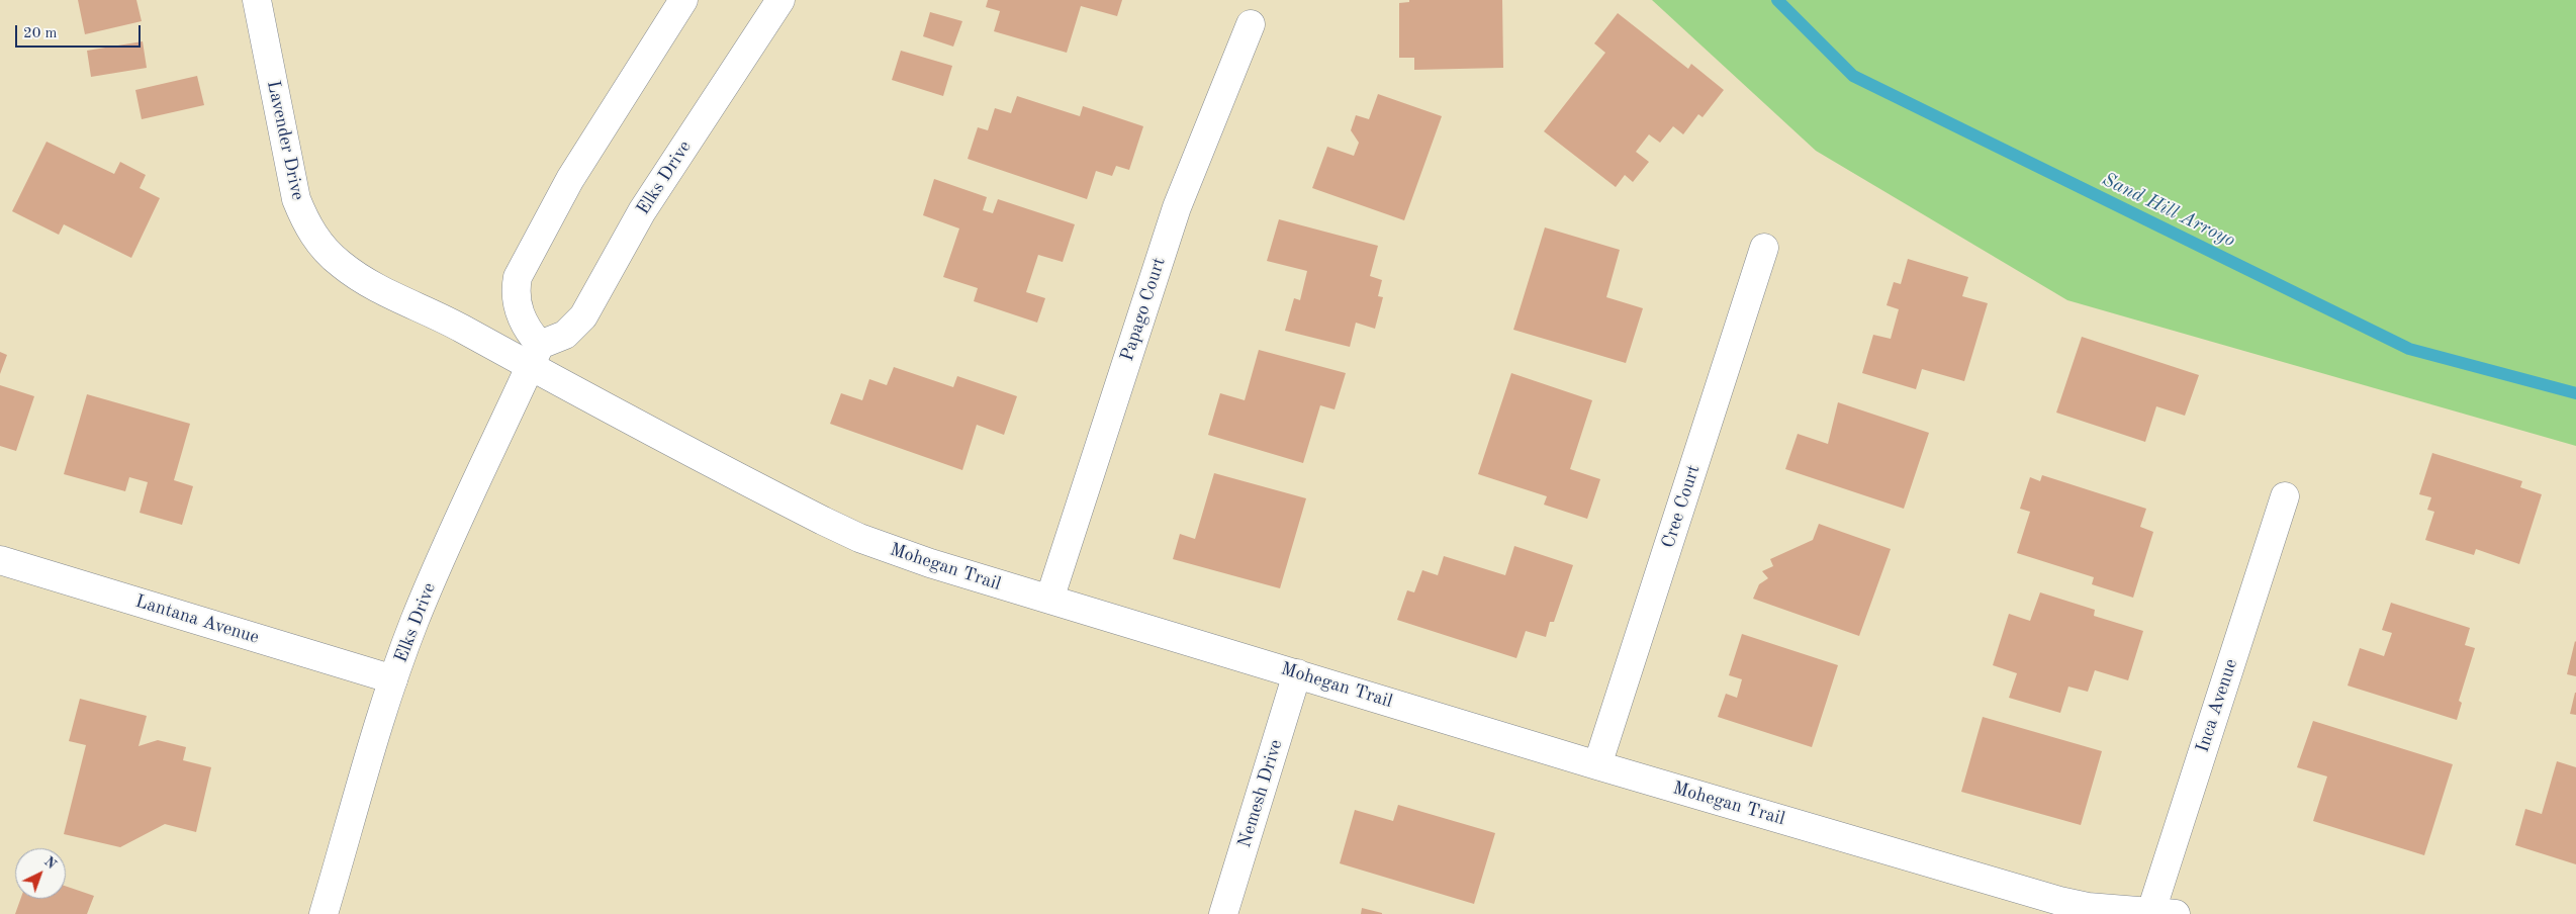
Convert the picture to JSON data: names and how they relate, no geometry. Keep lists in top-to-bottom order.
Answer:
{
  "streets": {
    "street": [
      "Lavender Drive",
      "Elks Drive",
      "Papago Court",
      "Cree Court",
      "Mohegan Trail",
      "Lantana Avenue",
      "Inca Avenue",
      "Nemesh Drive"
    ]
  },
  "crossings": [
    ["Lavender Drive", "Elks Drive"],
    ["Lavender Drive", "Mohegan Trail"],
    ["Elks Drive", "Mohegan Trail"],
    ["Elks Drive", "Lantana Avenue"],
    ["Papago Court", "Mohegan Trail"],
    ["Cree Court", "Mohegan Trail"],
    ["Mohegan Trail", "Inca Avenue"],
    ["Mohegan Trail", "Nemesh Drive"]
  ],
  "water": ["Sand Hill Arroyo"],
  "scale_bar": "20 m",
  "north": "top right"
}
